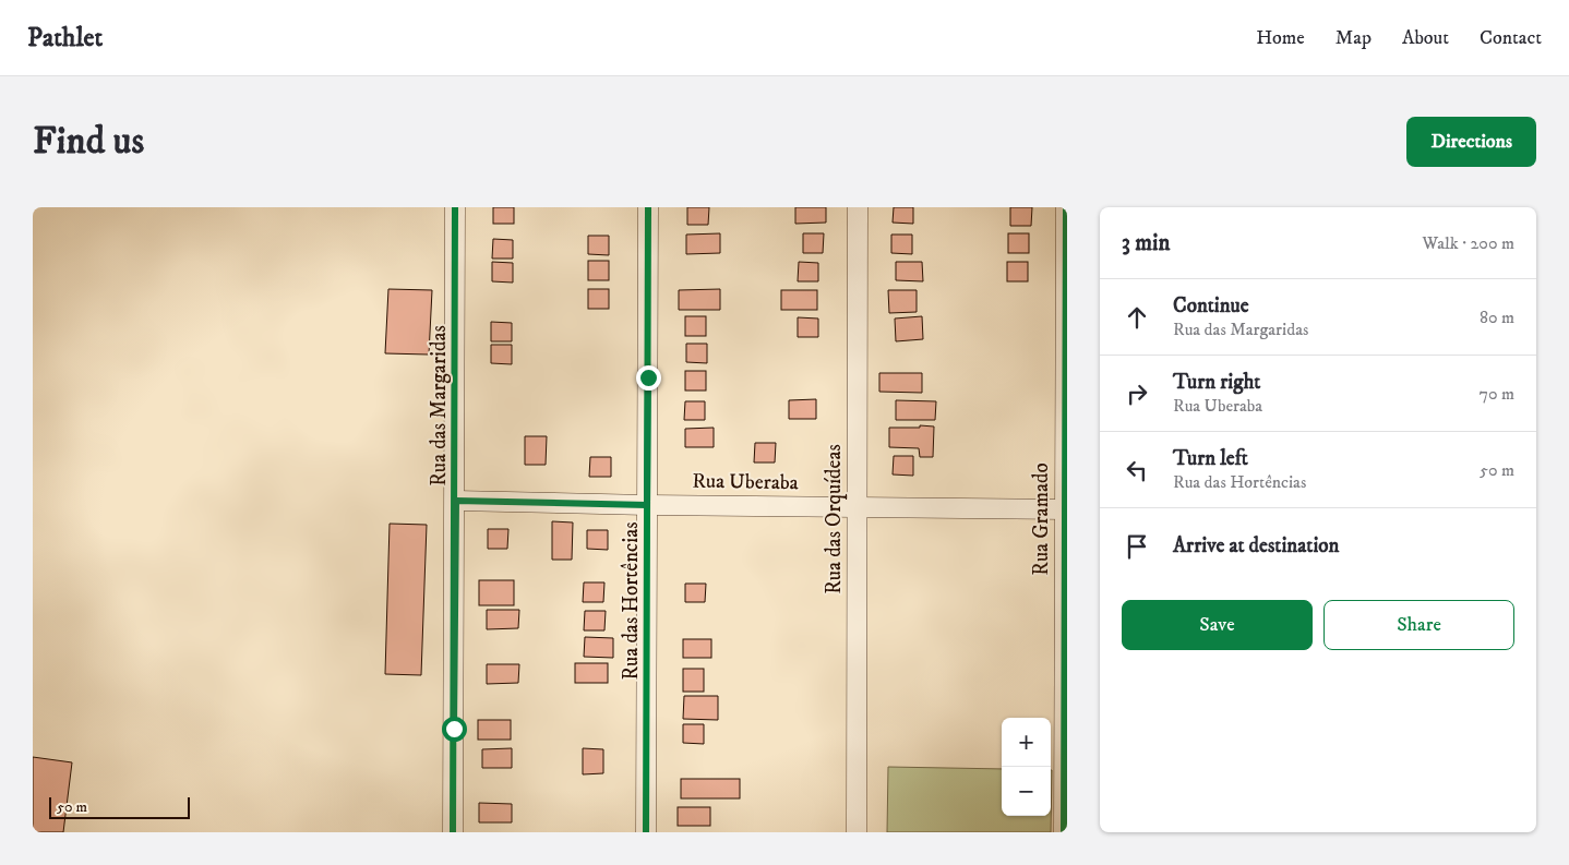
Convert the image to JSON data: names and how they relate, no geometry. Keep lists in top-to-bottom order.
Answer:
{
  "streets": {
    "street": [
      "Rua das Margaridas",
      "Rua Uberaba",
      "Rua das Orquídeas",
      "Rua Gramado",
      "Rua das Hortências"
    ]
  },
  "crossings": [
    ["Rua das Margaridas", "Rua Uberaba"],
    ["Rua Uberaba", "Rua das Orquídeas"],
    ["Rua Uberaba", "Rua Gramado"],
    ["Rua Uberaba", "Rua das Hortências"]
  ],
  "scale_bar": "50 m",
  "page": {
    "header": "Pathlet",
    "nav": [
      "Home",
      "Map",
      "About",
      "Contact"
    ],
    "buttons": [
      "Directions",
      ["Save", "Share"]
    ],
    "title": "Find us",
    "heading": ["3 min", "Walk · 200 m"],
    "list": [
      ["Continue", "Rua das Margaridas", "80 m"],
      ["Turn right", "Rua Uberaba", "70 m"],
      ["Turn left", "Rua das Hortências", "50 m"],
      "Arrive at destination"
    ],
    "map_buttons": ["+", "−"],
    "scale": "50 m"
  }
}
